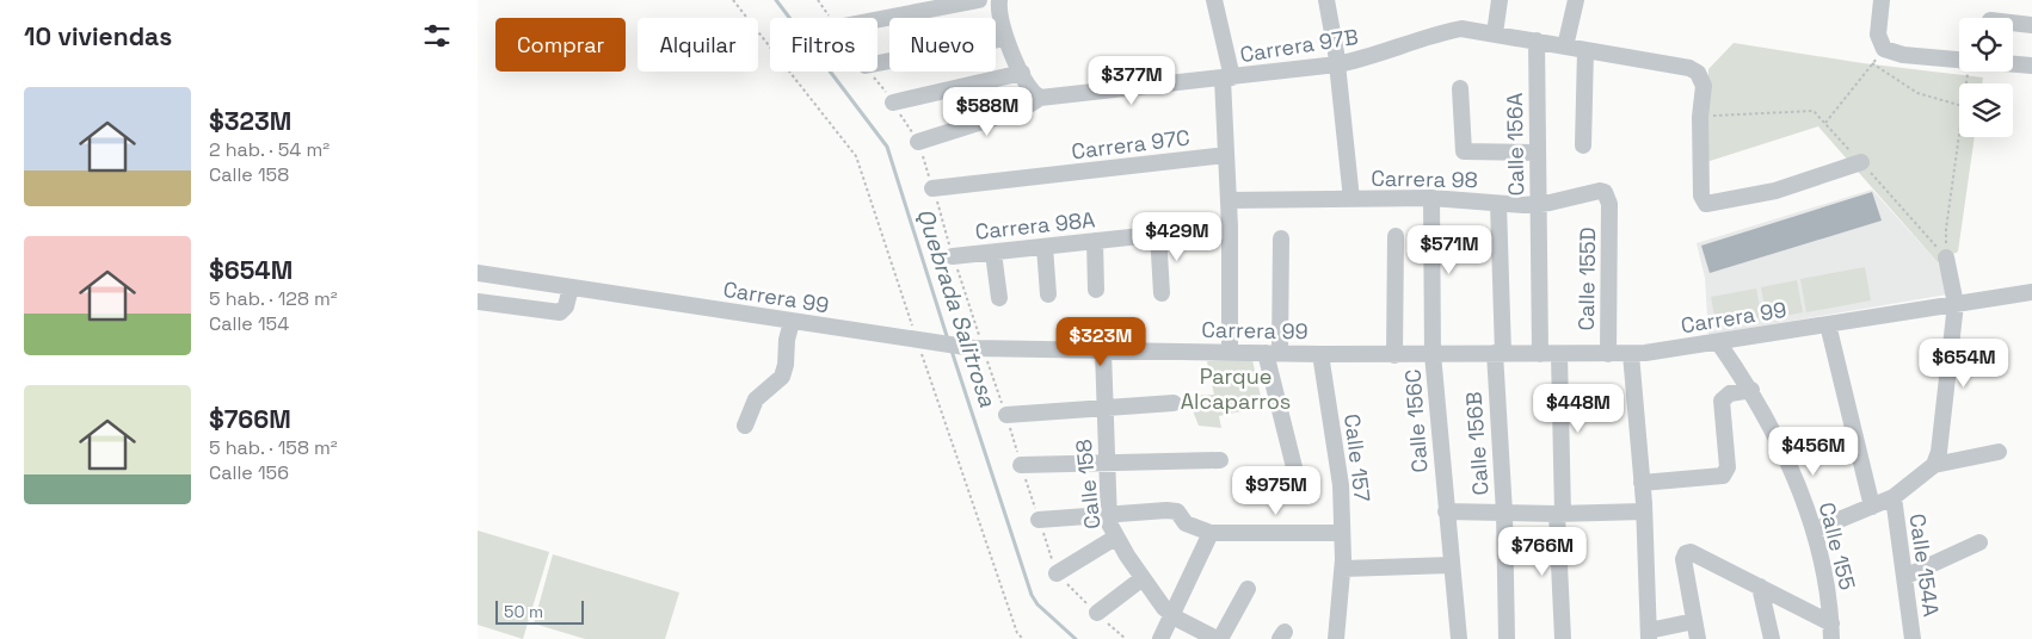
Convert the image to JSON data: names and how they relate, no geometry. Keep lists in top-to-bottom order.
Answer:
{
  "streets": {
    "street": [
      "Carrera 97B",
      "Carrera 97C",
      "Calle 156A",
      "Carrera 98",
      "Carrera 98A",
      "Calle 155D",
      "Carrera 99",
      "Calle 156C",
      "Calle 156B",
      "Calle 157",
      "Calle 158",
      "Calle 155",
      "Calle 154A"
    ]
  },
  "crossings": [
    ["Carrera 97B", "Calle 156A"],
    ["Calle 156A", "Carrera 98"],
    ["Calle 156A", "Carrera 99"],
    ["Carrera 98", "Calle 155D"],
    ["Carrera 98", "Calle 156C"],
    ["Carrera 98", "Calle 156B"],
    ["Calle 155D", "Carrera 99"],
    ["Carrera 99", "Calle 156C"],
    ["Carrera 99", "Calle 156B"],
    ["Carrera 99", "Calle 157"],
    ["Carrera 99", "Calle 158"],
    ["Carrera 99", "Calle 155"]
  ],
  "water": ["Quebrada Salitrosa"],
  "parks": ["Parque Alcaparros"],
  "scale_bar": "50 m",
  "page": {
    "heading": "10 viviendas",
    "chip": [
      "Comprar",
      "Alquilar",
      "Filtros",
      "Nuevo"
    ],
    "price": [
      "$377M",
      "$588M",
      "$429M",
      "$571M",
      "$323M",
      "$654M",
      "$448M",
      "$456M",
      "$975M",
      "$766M"
    ],
    "list": [
      {
        "name": "$323M",
        "note": "2 hab. · 54 m² · Calle 158"
      },
      {
        "name": "$654M",
        "note": "5 hab. · 128 m² · Calle 154"
      },
      {
        "name": "$766M",
        "note": "5 hab. · 158 m² · Calle 156"
      }
    ],
    "scale": "50 m"
  }
}
